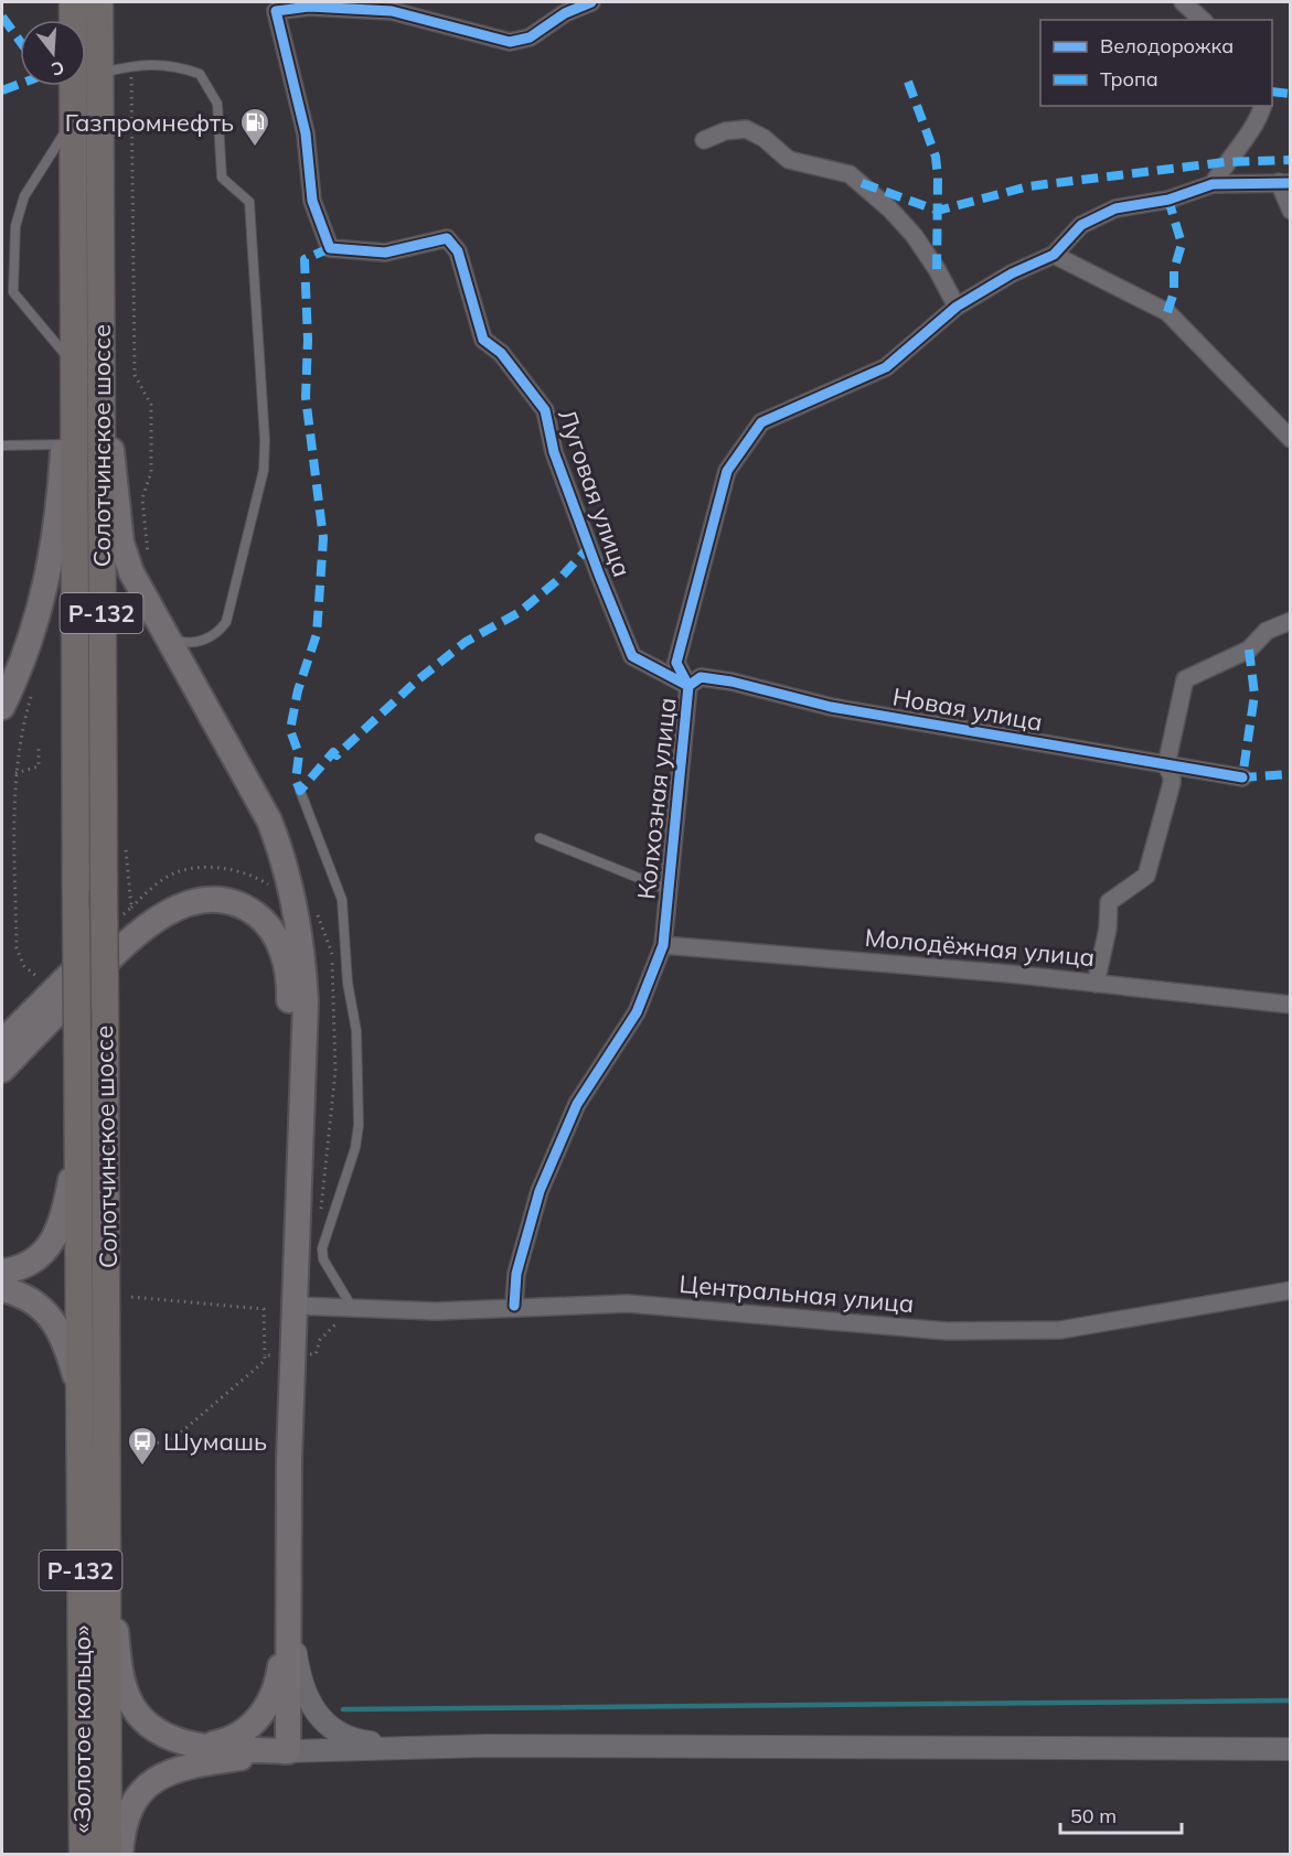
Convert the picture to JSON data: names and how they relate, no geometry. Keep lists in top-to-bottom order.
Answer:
{
  "streets": {
    "main road": ["Солотчинское шоссе", "Р-132", "«Золотое кольцо»"],
    "street": [
      "Луговая улица",
      "Новая улица",
      "Колхозная улица",
      "Молодёжная улица",
      "Центральная улица"
    ]
  },
  "crossings": [
    ["Солотчинское шоссе", "«Золотое кольцо»"],
    ["Луговая улица", "Новая улица"],
    ["Луговая улица", "Колхозная улица"],
    ["Новая улица", "Колхозная улица"],
    ["Колхозная улица", "Молодёжная улица"],
    ["Колхозная улица", "Центральная улица"]
  ],
  "places": {
    "fuel station": ["Газпромнефть"],
    "bus stop": ["Шумашь"]
  },
  "legend": ["Велодорожка", "Тропа"],
  "scale_bar": "50 m",
  "north": "bottom"
}
